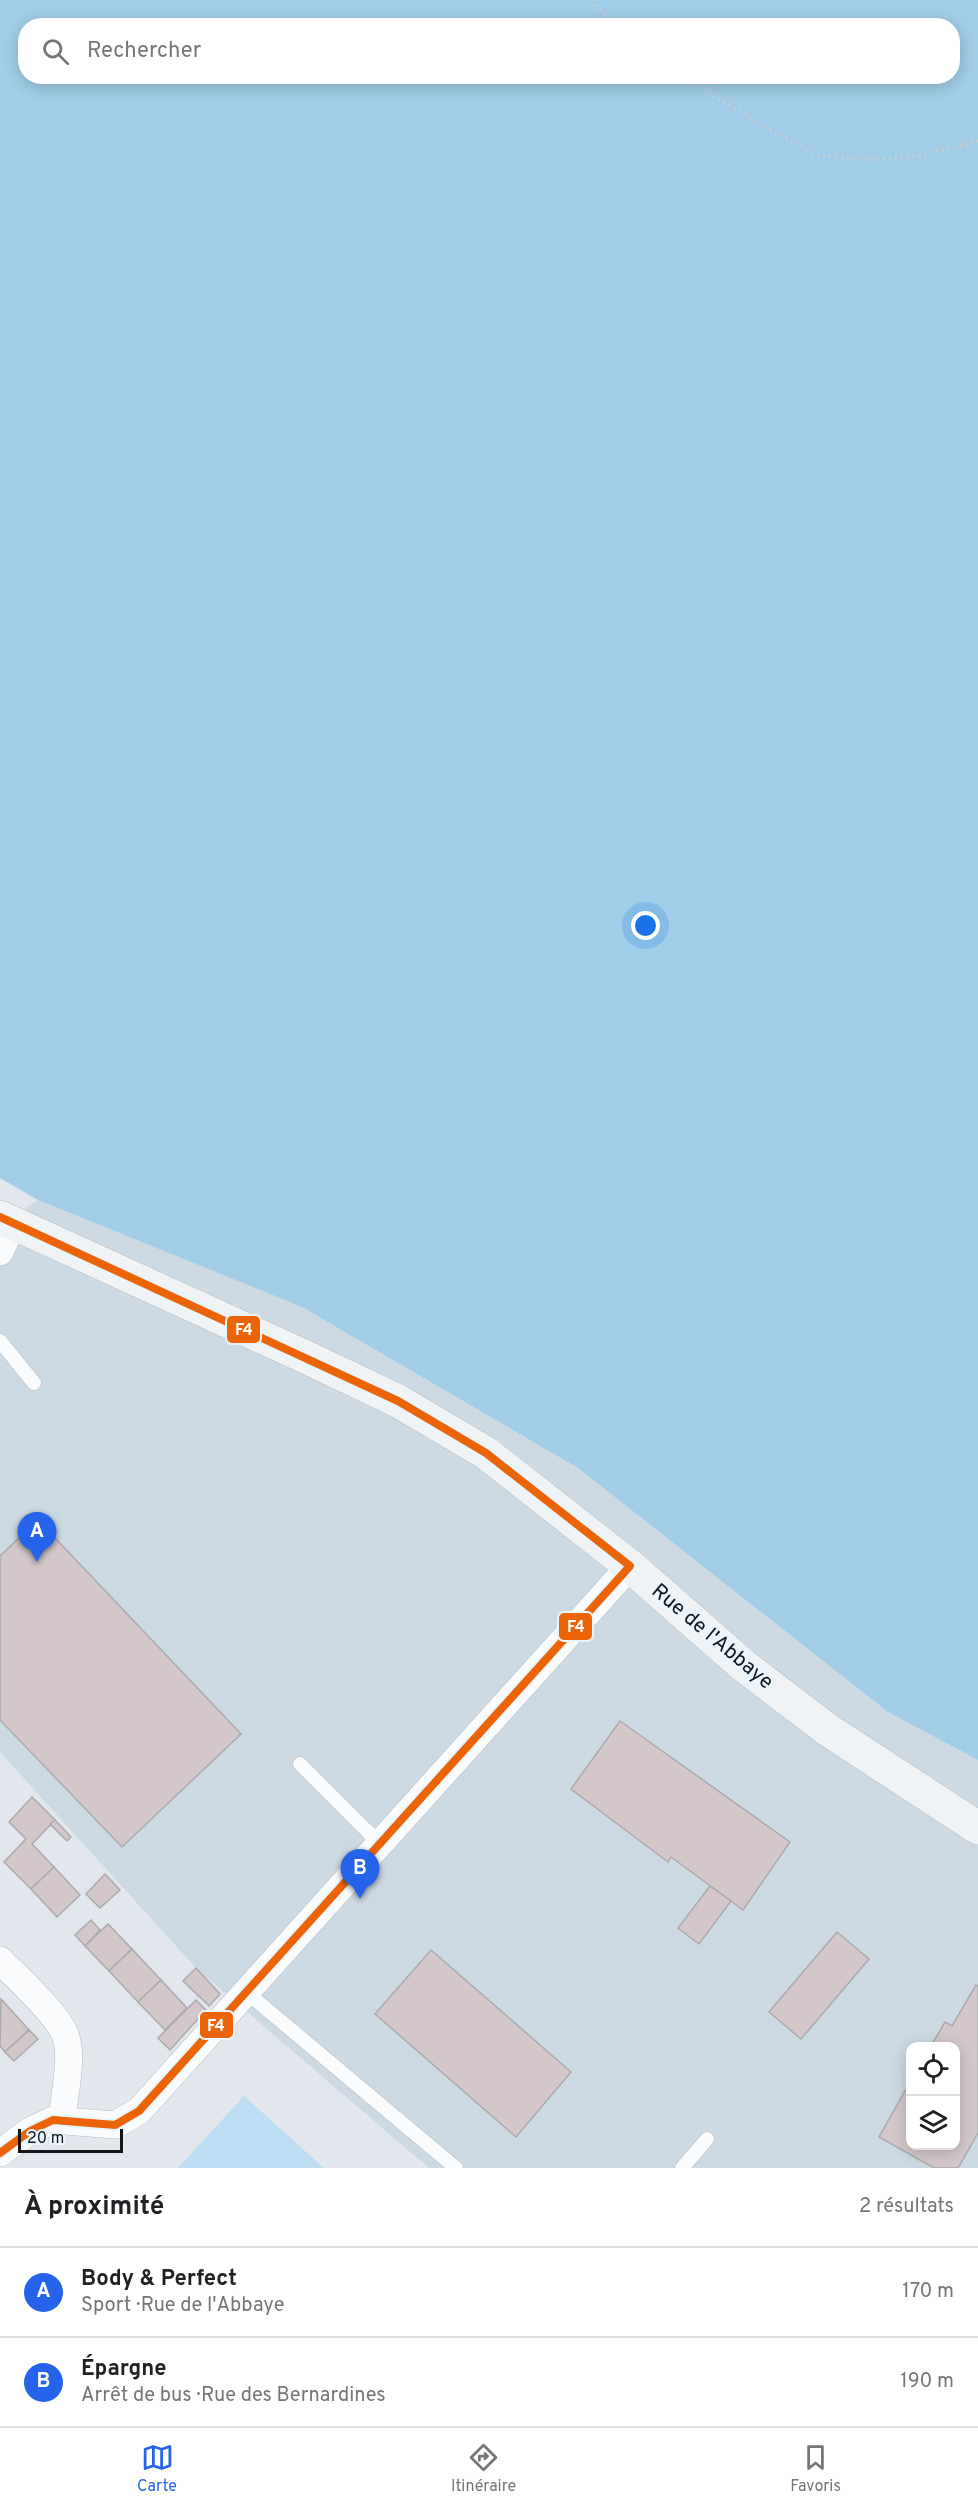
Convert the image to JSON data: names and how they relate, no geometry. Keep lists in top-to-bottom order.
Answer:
{
  "streets": {
    "street": ["Rue de l'Abbaye"]
  },
  "lines": ["transit line F4"],
  "scale_bar": "20 m",
  "page": {
    "search": "Rechercher",
    "pins": ["A", "B"],
    "scale": "20 m",
    "heading": ["À proximité", "2 résultats"],
    "list": [
      {
        "mark": "A",
        "name": "Body & Perfect",
        "note": "Sport · Rue de l'Abbaye",
        "value": "170 m"
      },
      {
        "mark": "B",
        "name": "Épargne",
        "note": "Arrêt de bus · Rue des Bernardines",
        "value": "190 m"
      }
    ],
    "nav": ["Carte", "Itinéraire", "Favoris"]
  }
}
